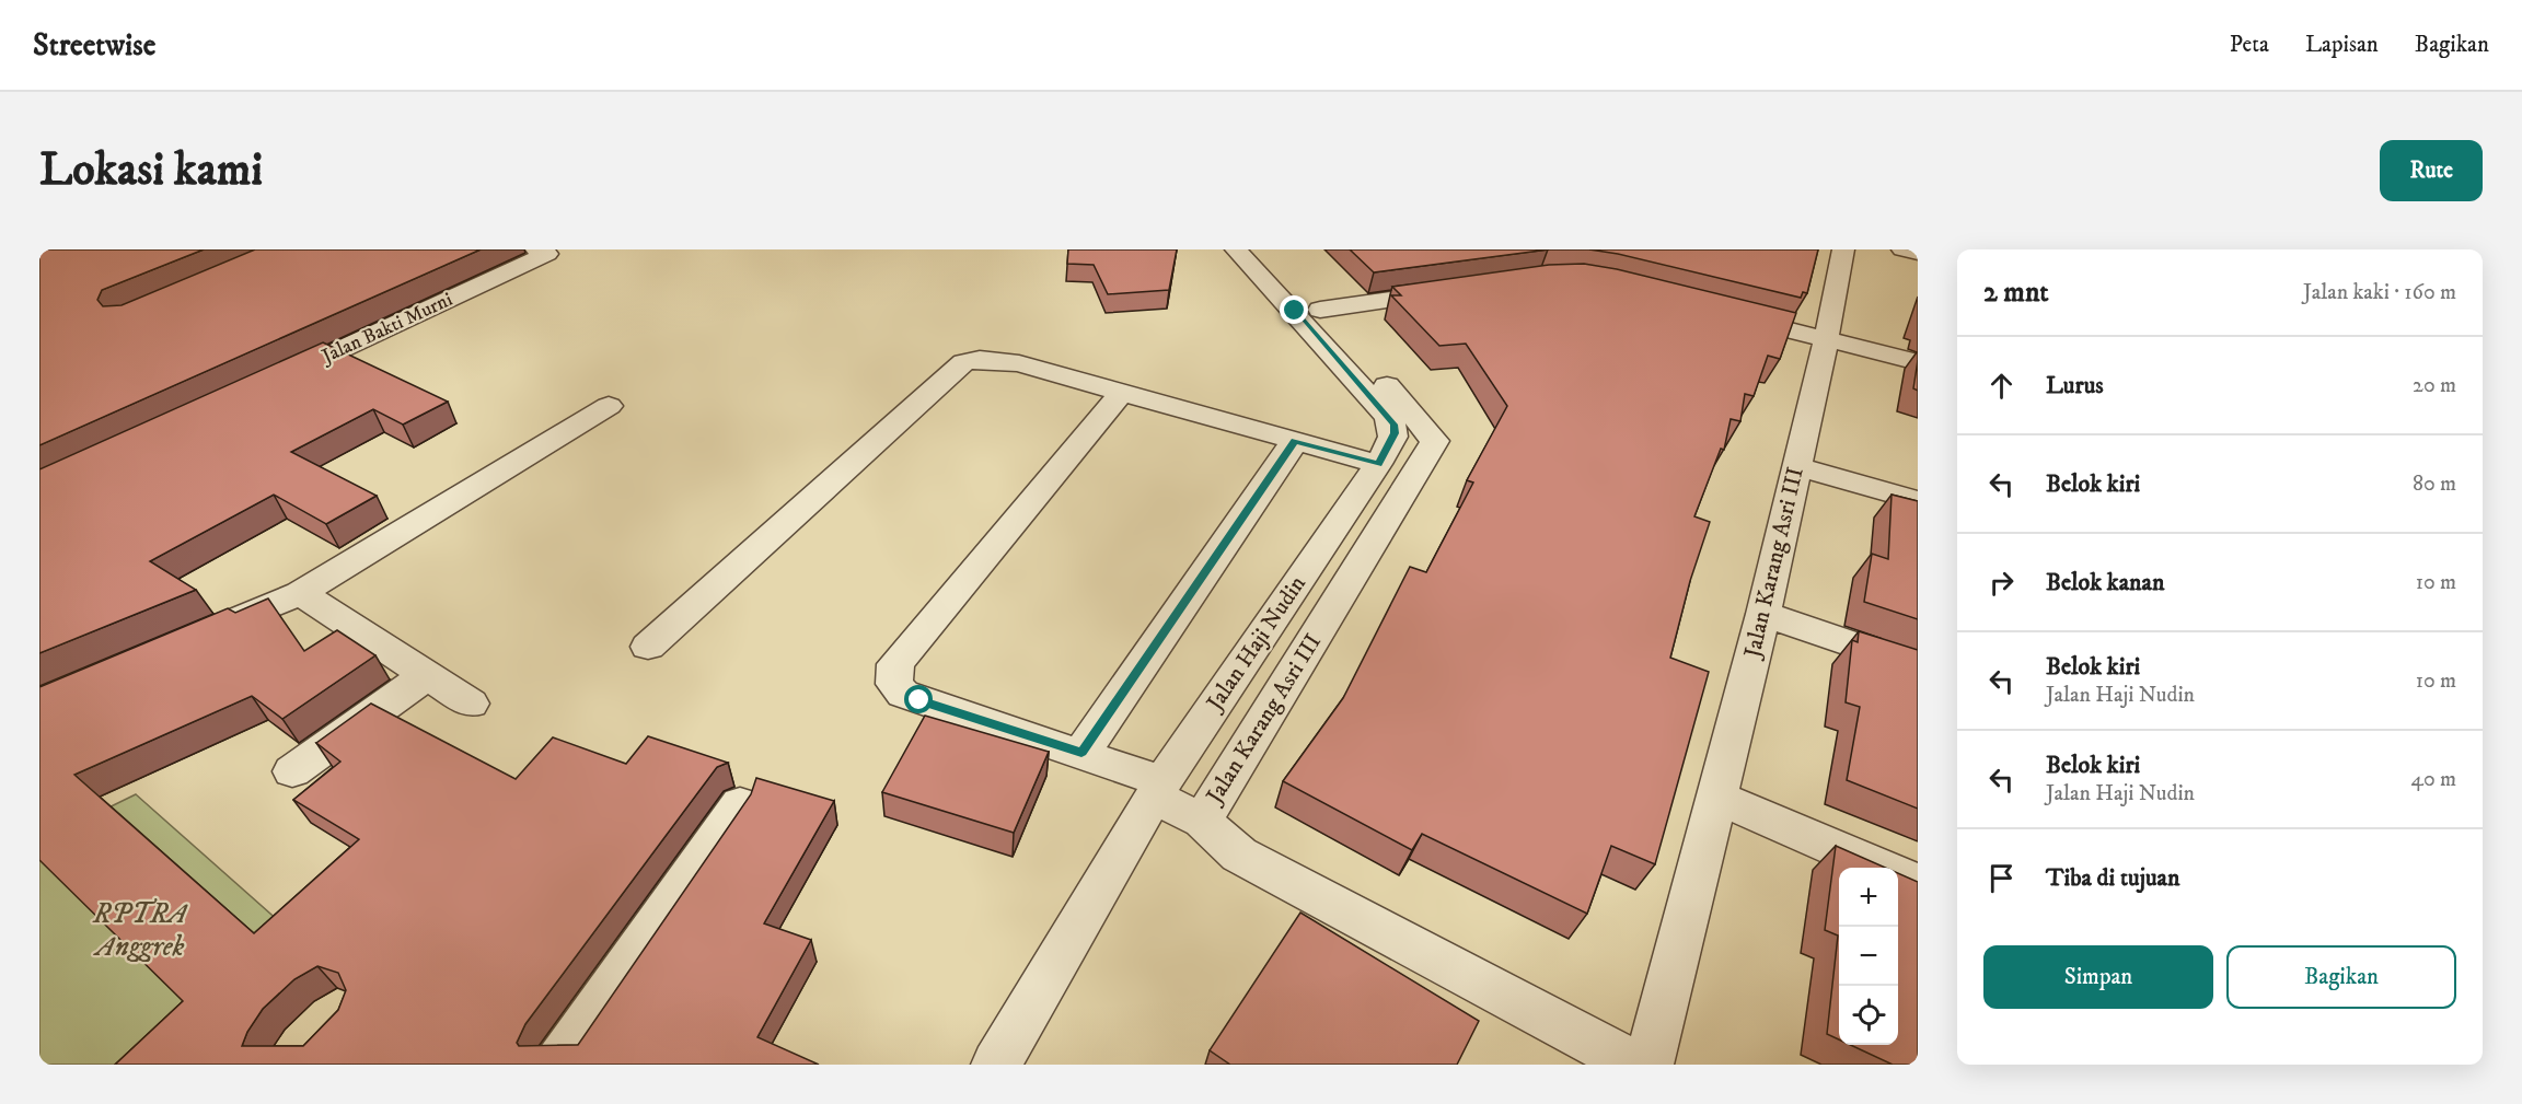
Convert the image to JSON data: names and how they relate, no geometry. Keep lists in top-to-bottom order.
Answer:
{
  "streets": {
    "street": ["Jalan Bakti Murni", "Jalan Karang Asri III", "Jalan Haji Nudin"]
  },
  "parks": ["RPTRA Anggrek"],
  "page": {
    "header": "Streetwise",
    "nav": ["Peta", "Lapisan", "Bagikan"],
    "buttons": [
      "Rute",
      ["Simpan", "Bagikan"]
    ],
    "title": "Lokasi kami",
    "heading": ["2 mnt", "Jalan kaki · 160 m"],
    "list": [
      ["Lurus", "20 m"],
      ["Belok kiri", "80 m"],
      ["Belok kanan", "10 m"],
      ["Belok kiri", "Jalan Haji Nudin", "10 m"],
      ["Belok kiri", "Jalan Haji Nudin", "40 m"],
      "Tiba di tujuan"
    ],
    "map_buttons": ["+", "−"]
  }
}
